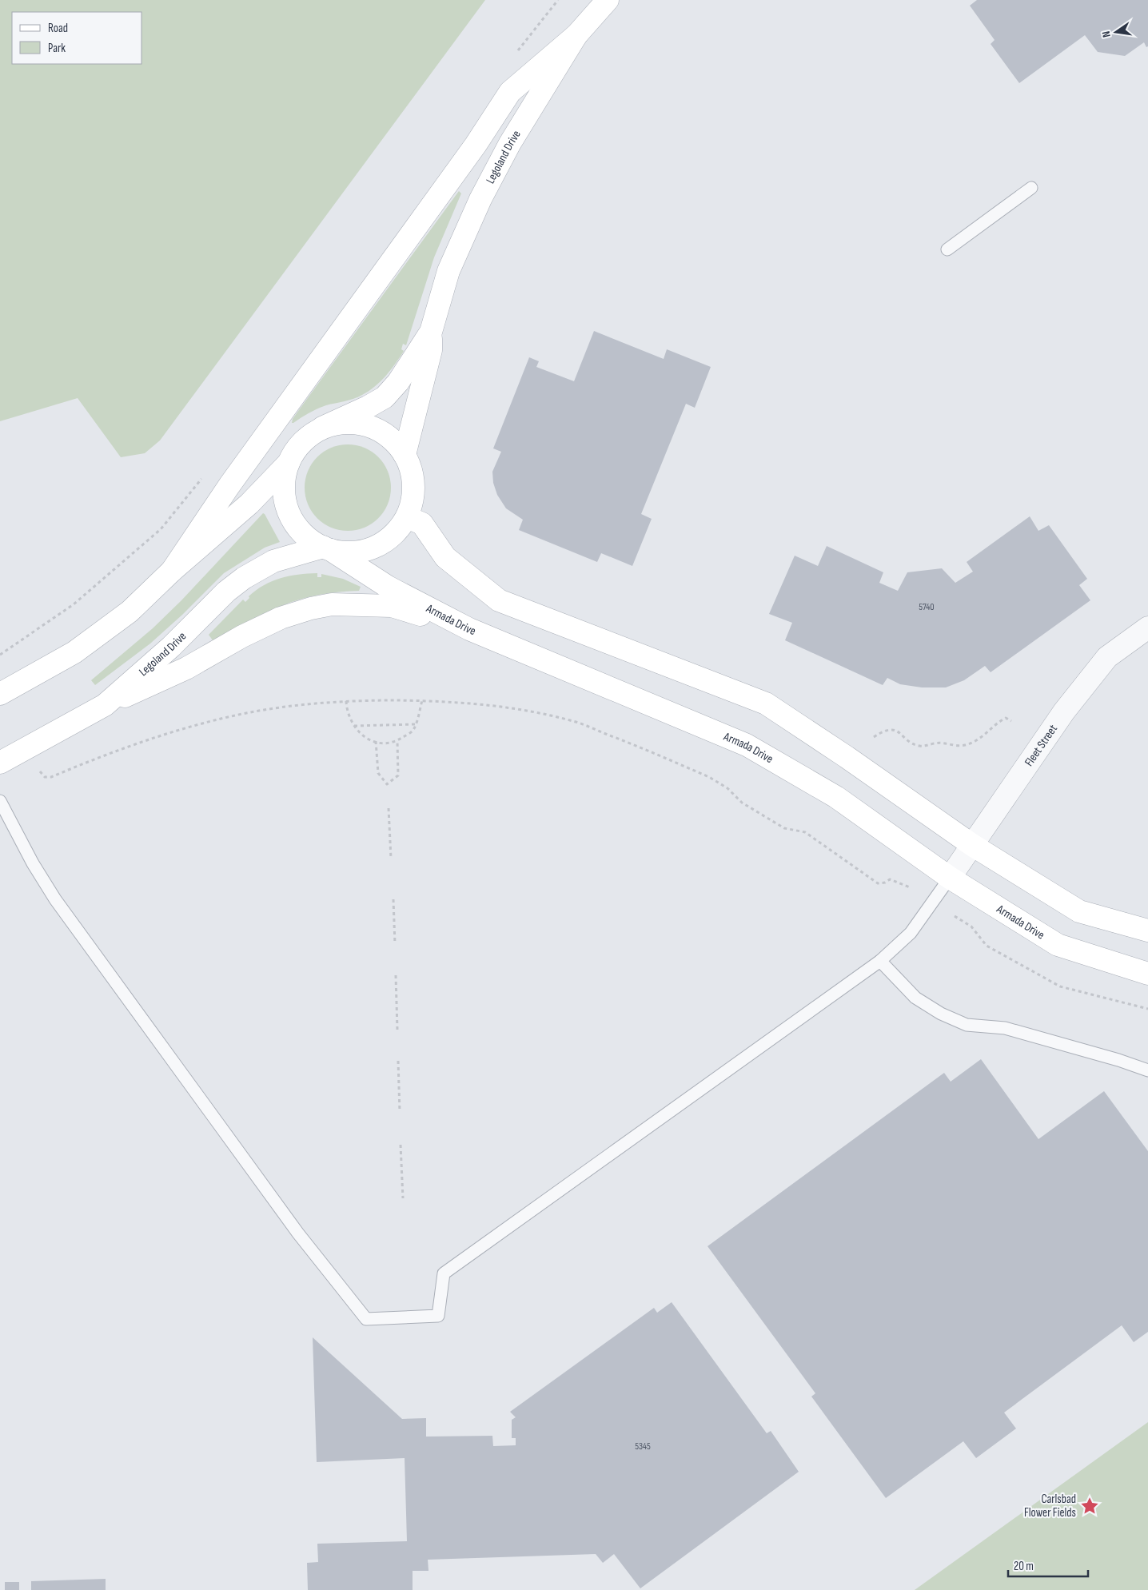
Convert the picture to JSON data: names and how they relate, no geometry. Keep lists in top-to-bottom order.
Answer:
{
  "streets": {
    "main road": ["Legoland Drive", "Armada Drive"],
    "street": ["Fleet Street"]
  },
  "crossings": [
    ["Legoland Drive", "Armada Drive"],
    ["Armada Drive", "Fleet Street"]
  ],
  "places": {
    "place": ["Carlsbad Flower Fields"]
  },
  "house_numbers": ["5740", "5345"],
  "legend": ["Road", "Park"],
  "scale_bar": "20 m",
  "north": "left"
}
